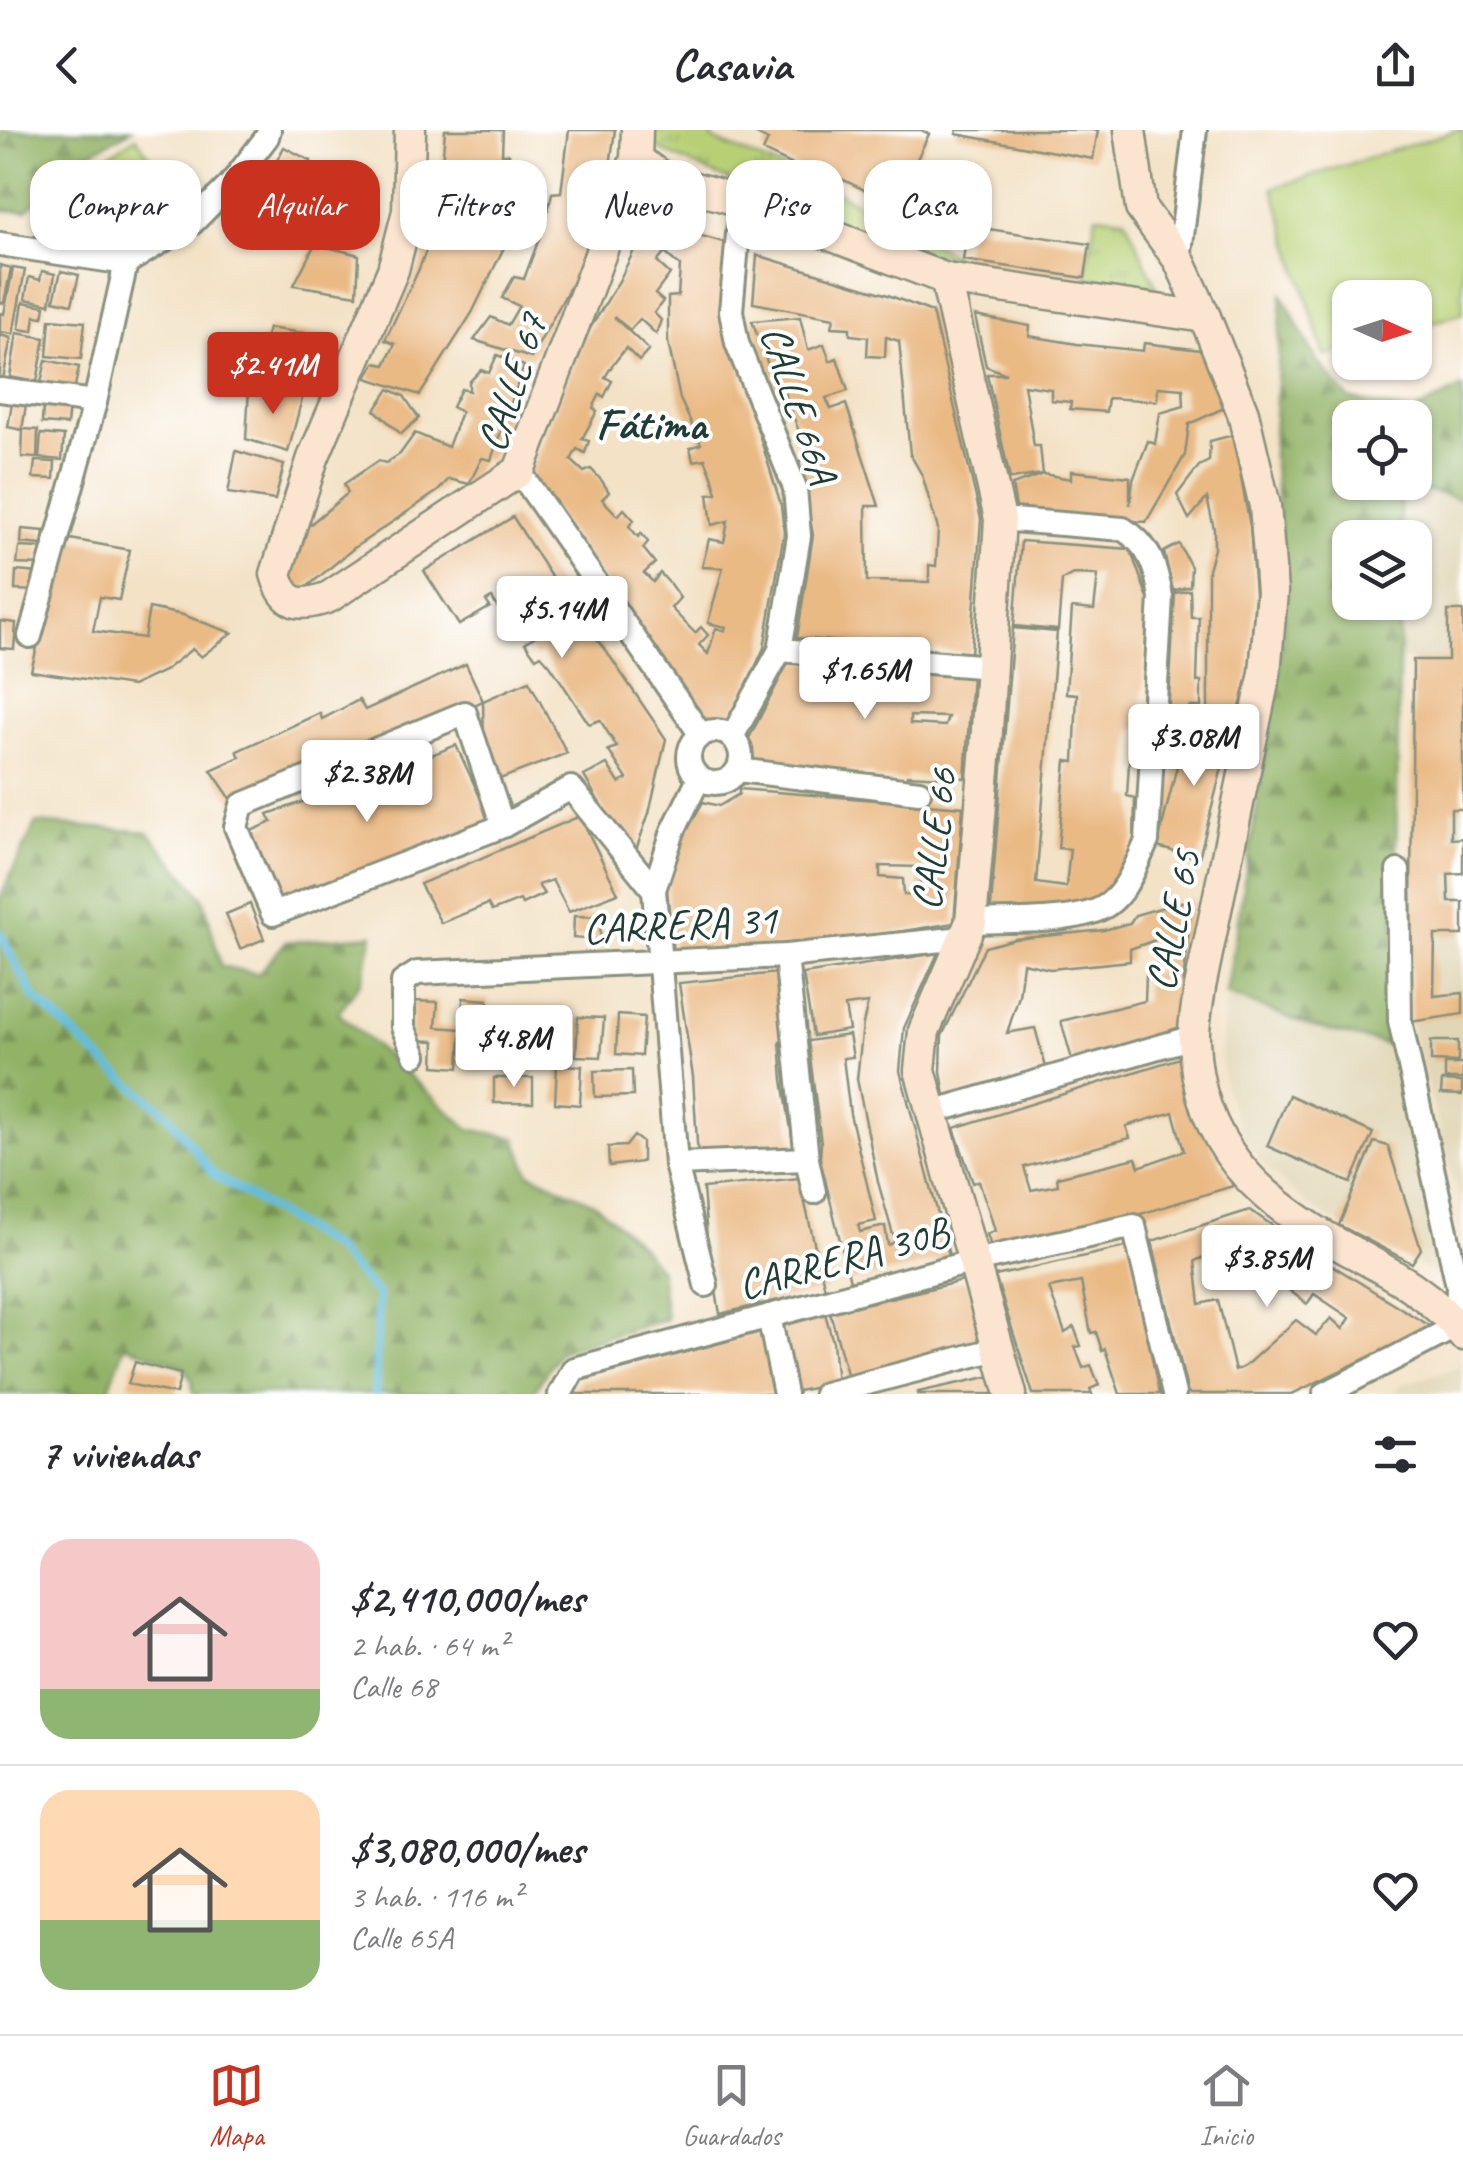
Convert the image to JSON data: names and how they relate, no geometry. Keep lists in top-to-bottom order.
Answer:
{
  "streets": {
    "street": [
      "CALLE 67",
      "CALLE 66A",
      "CALLE 66",
      "CALLE 65",
      "CARRERA 31",
      "CARRERA 30B"
    ]
  },
  "crossings": [
    ["CALLE 67", "CALLE 66A"],
    ["CALLE 66", "CARRERA 31"],
    ["CALLE 66", "CARRERA 30B"]
  ],
  "districts": ["Fátima"],
  "north": "right",
  "page": {
    "header": "Casavia",
    "chip": [
      "Comprar",
      "Alquilar",
      "Filtros",
      "Nuevo",
      "Piso",
      "Casa"
    ],
    "price": [
      "$2.41M",
      "$5.14M",
      "$1.65M",
      "$3.08M",
      "$2.38M",
      "$4.8M",
      "$3.85M"
    ],
    "heading": "7 viviendas",
    "list": [
      {
        "name": "$2,410,000/mes",
        "note": "2 hab. · 64 m² · Calle 68"
      },
      {
        "name": "$3,080,000/mes",
        "note": "3 hab. · 116 m² · Calle 65A"
      }
    ],
    "tabs": ["Mapa", "Guardados", "Inicio"]
  }
}
